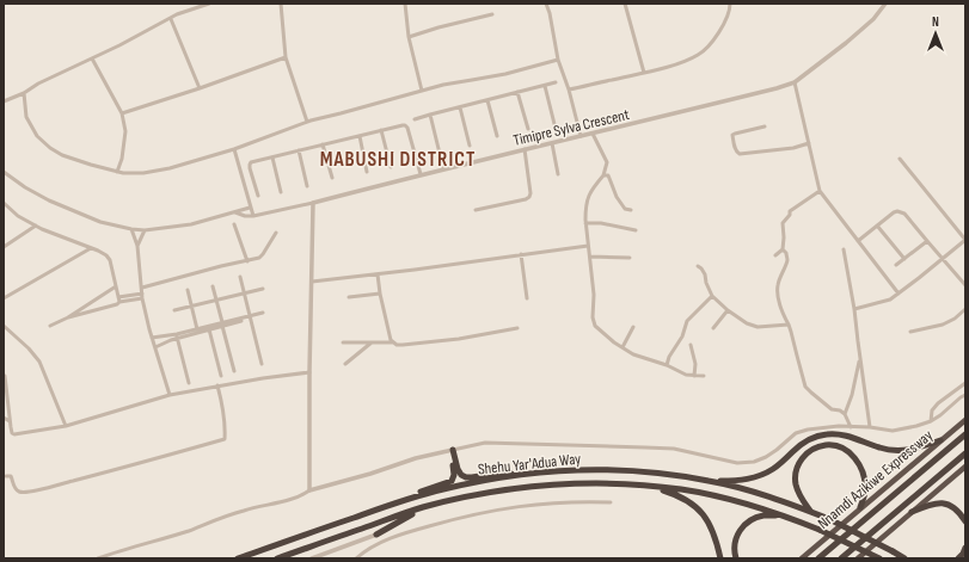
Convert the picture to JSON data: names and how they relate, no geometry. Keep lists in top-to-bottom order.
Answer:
{
  "streets": {
    "highway": ["Shehu Yar'Adua Way", "Nnamdi Azikiwe Expressway"],
    "street": ["Timipre Sylva Crescent"]
  },
  "districts": ["MABUSHI DISTRICT"],
  "north": "top"
}
